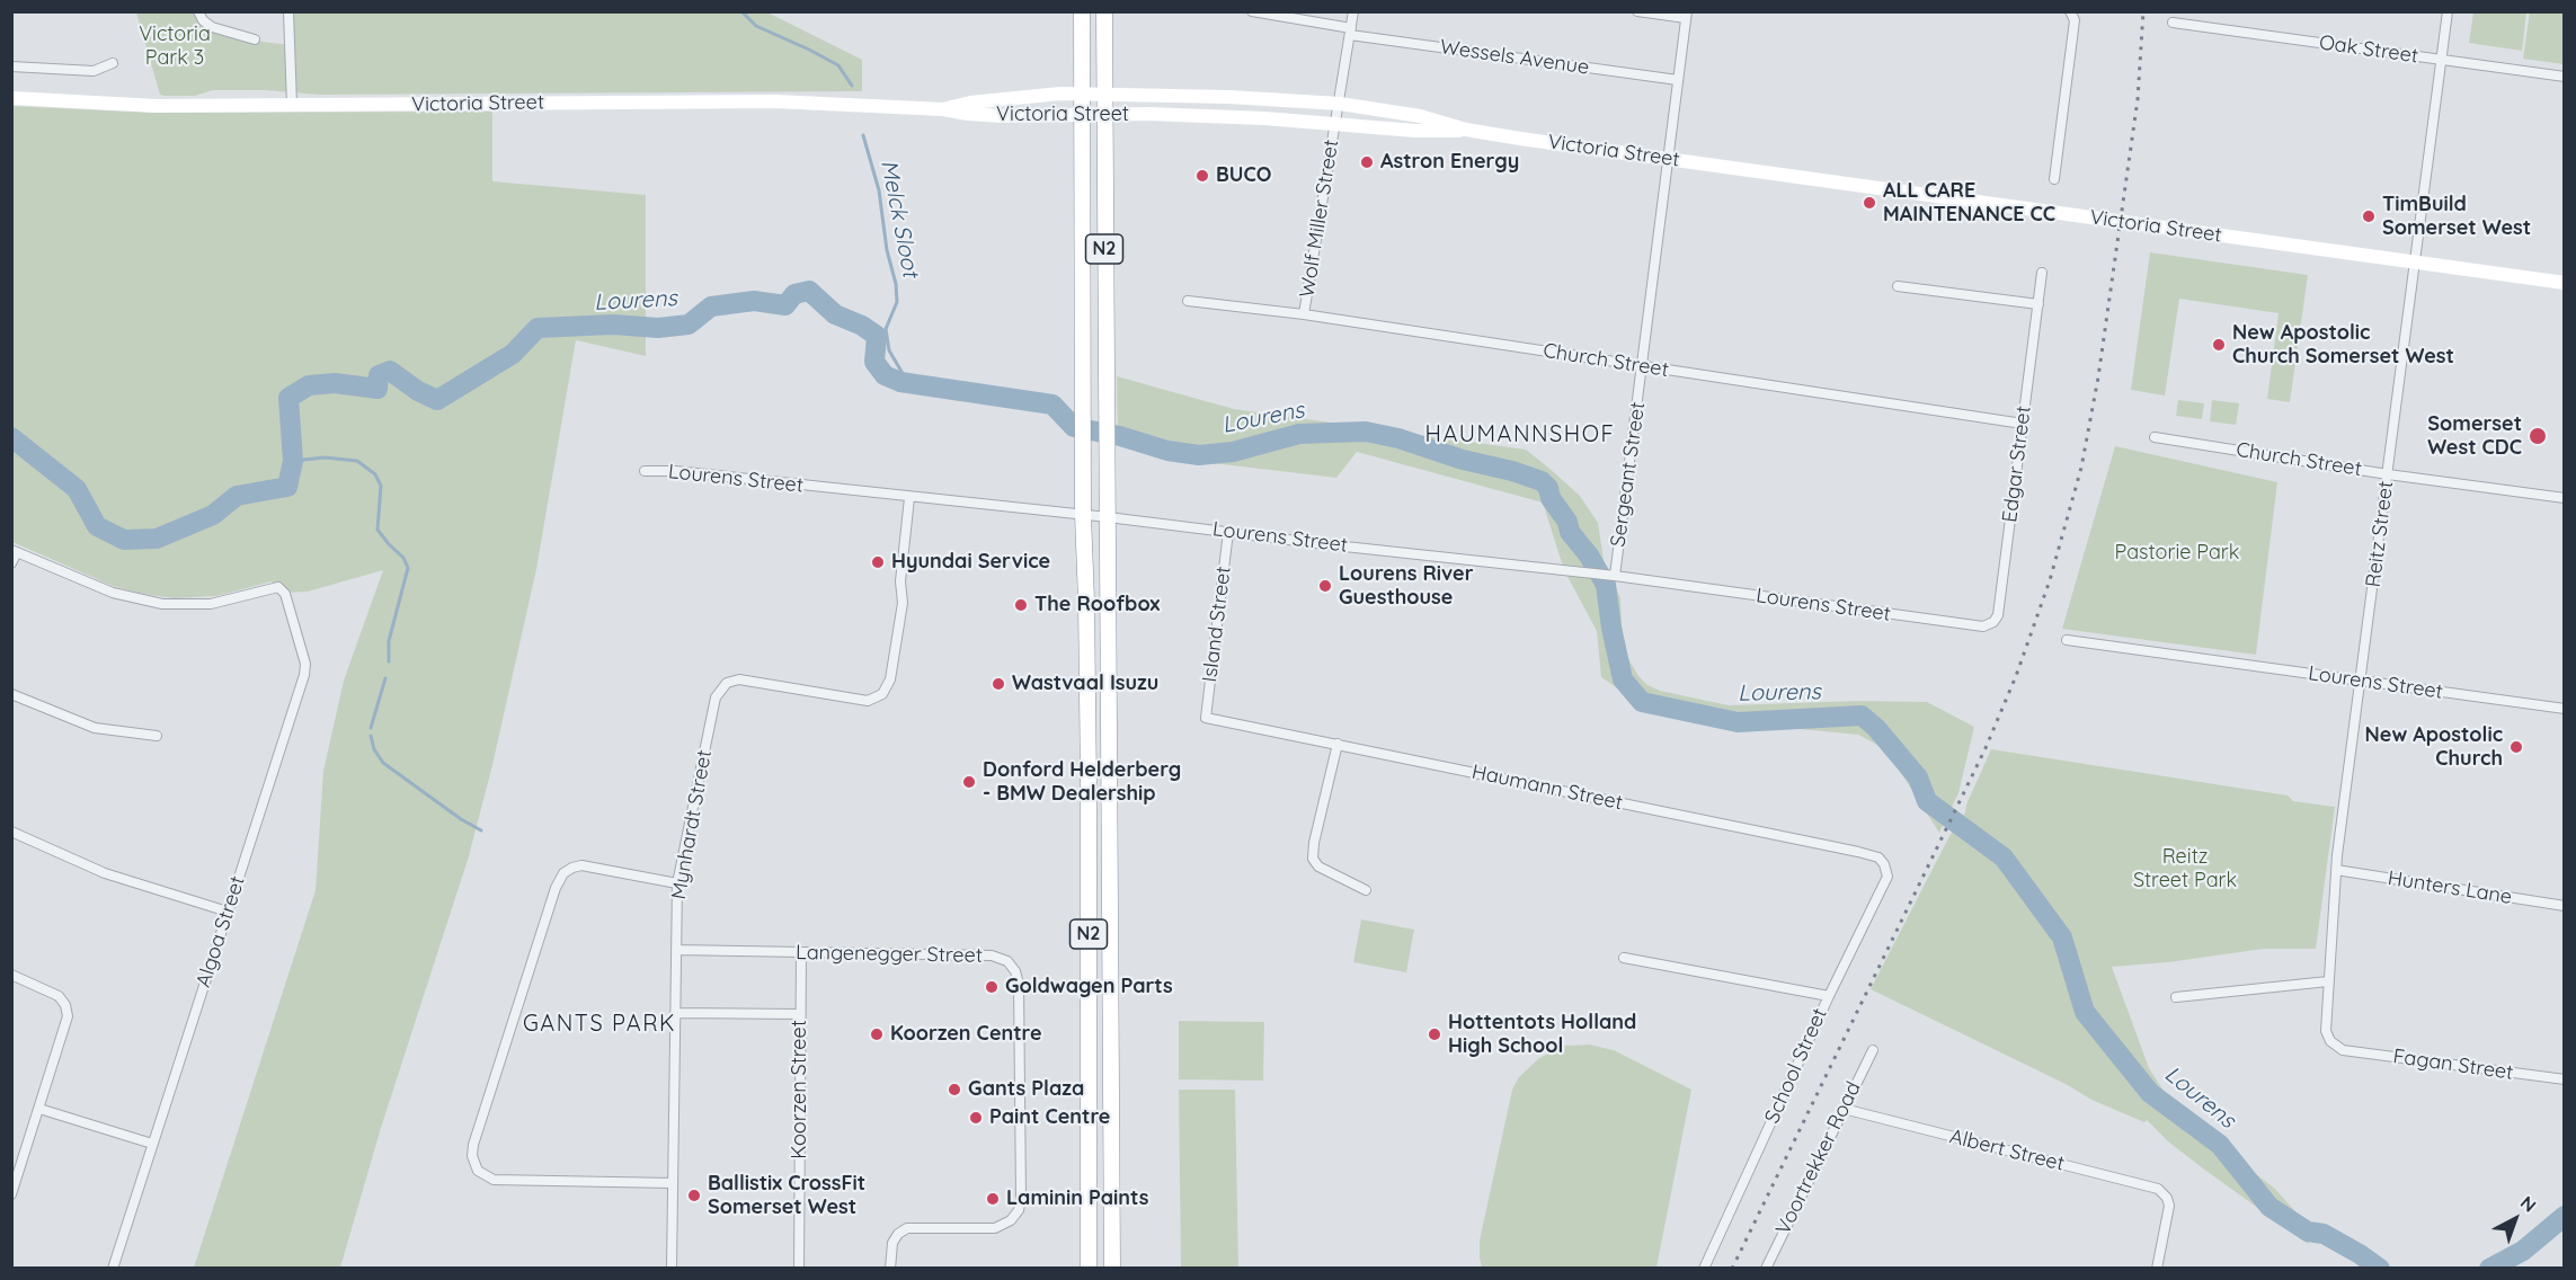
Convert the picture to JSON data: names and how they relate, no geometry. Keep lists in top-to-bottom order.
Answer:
{
  "streets": {
    "highway": ["N2"],
    "main road": ["Victoria Street"],
    "street": [
      "Oak Street",
      "Wessels Avenue",
      "Wolf Miller Street",
      "Church Street",
      "Edgar Street",
      "Sergeant Street",
      "Lourens Street",
      "Reitz Street",
      "Island Street",
      "Haumann Street",
      "Mynhardt Street",
      "Hunters Lane",
      "Algoa Street",
      "Langenegger Street",
      "Fagan Street",
      "School Street",
      "Koorzen Street",
      "Albert Street",
      "Voortrekker Road"
    ]
  },
  "crossings": [
    ["Oak Street", "Reitz Street"],
    ["Wessels Avenue", "Wolf Miller Street"],
    ["Wessels Avenue", "Sergeant Street"],
    ["Victoria Street", "Wolf Miller Street"],
    ["Victoria Street", "N2"],
    ["Victoria Street", "Sergeant Street"],
    ["Victoria Street", "Reitz Street"],
    ["Wolf Miller Street", "Church Street"],
    ["N2", "Lourens Street"],
    ["Church Street", "Edgar Street"],
    ["Church Street", "Sergeant Street"],
    ["Church Street", "Reitz Street"],
    ["Edgar Street", "Lourens Street"],
    ["Sergeant Street", "Lourens Street"],
    ["Lourens Street", "Reitz Street"],
    ["Lourens Street", "Island Street"],
    ["Lourens Street", "Mynhardt Street"],
    ["Reitz Street", "Hunters Lane"],
    ["Reitz Street", "Fagan Street"],
    ["Island Street", "Haumann Street"],
    ["Haumann Street", "School Street"],
    ["Mynhardt Street", "Langenegger Street"],
    ["Langenegger Street", "Koorzen Street"],
    ["Albert Street", "Voortrekker Road"]
  ],
  "districts": ["HAUMANNSHOF", "GANTS PARK"],
  "water": ["Melck Sloot", "Lourens"],
  "parks": ["Victoria Park 3", "Pastorie Park", "Reitz Street Park"],
  "places": [
    "Astron Energy",
    "BUCO",
    "ALL CARE MAINTENANCE CC",
    "TimBuild Somerset West",
    "New Apostolic Church Somerset West",
    "Somerset West CDC",
    "Hyundai Service",
    "Lourens River Guesthouse",
    "The Roofbox",
    "Wastvaal Isuzu",
    "New Apostolic Church",
    "Donford Helderberg - BMW Dealership",
    "Goldwagen Parts",
    "Koorzen Centre",
    "Hottentots Holland High School",
    "Gants Plaza",
    "Paint Centre",
    "Ballistix CrossFit Somerset West",
    "Laminin Paints"
  ],
  "north": "top right"
}
